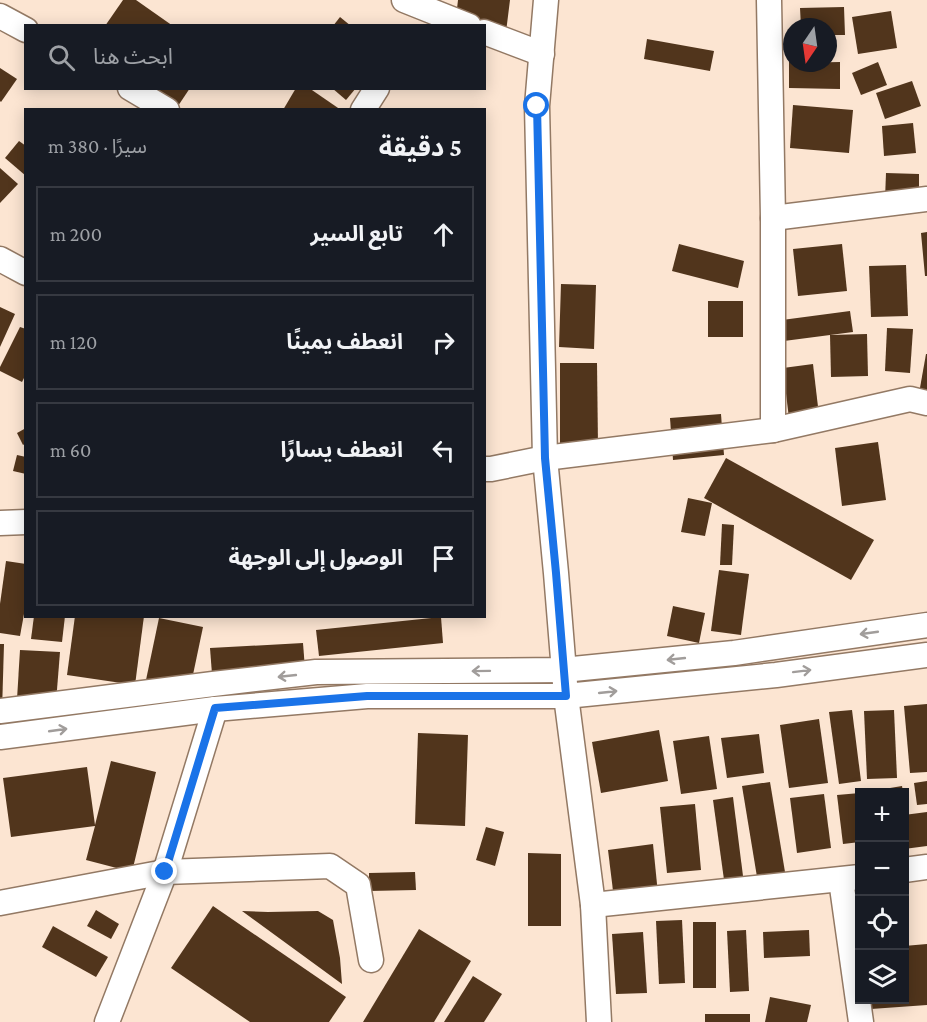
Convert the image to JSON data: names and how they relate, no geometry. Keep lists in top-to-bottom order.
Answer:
{
  "north": "bottom",
  "page": {
    "search": "ابحث هنا",
    "heading": ["5 دقيقة", "سيرًا · 380 m"],
    "list": [
      ["تابع السير", "200 m"],
      ["انعطف يمينًا", "120 m"],
      ["انعطف يسارًا", "60 m"],
      "الوصول إلى الوجهة"
    ],
    "map_buttons": ["+", "−"]
  }
}
